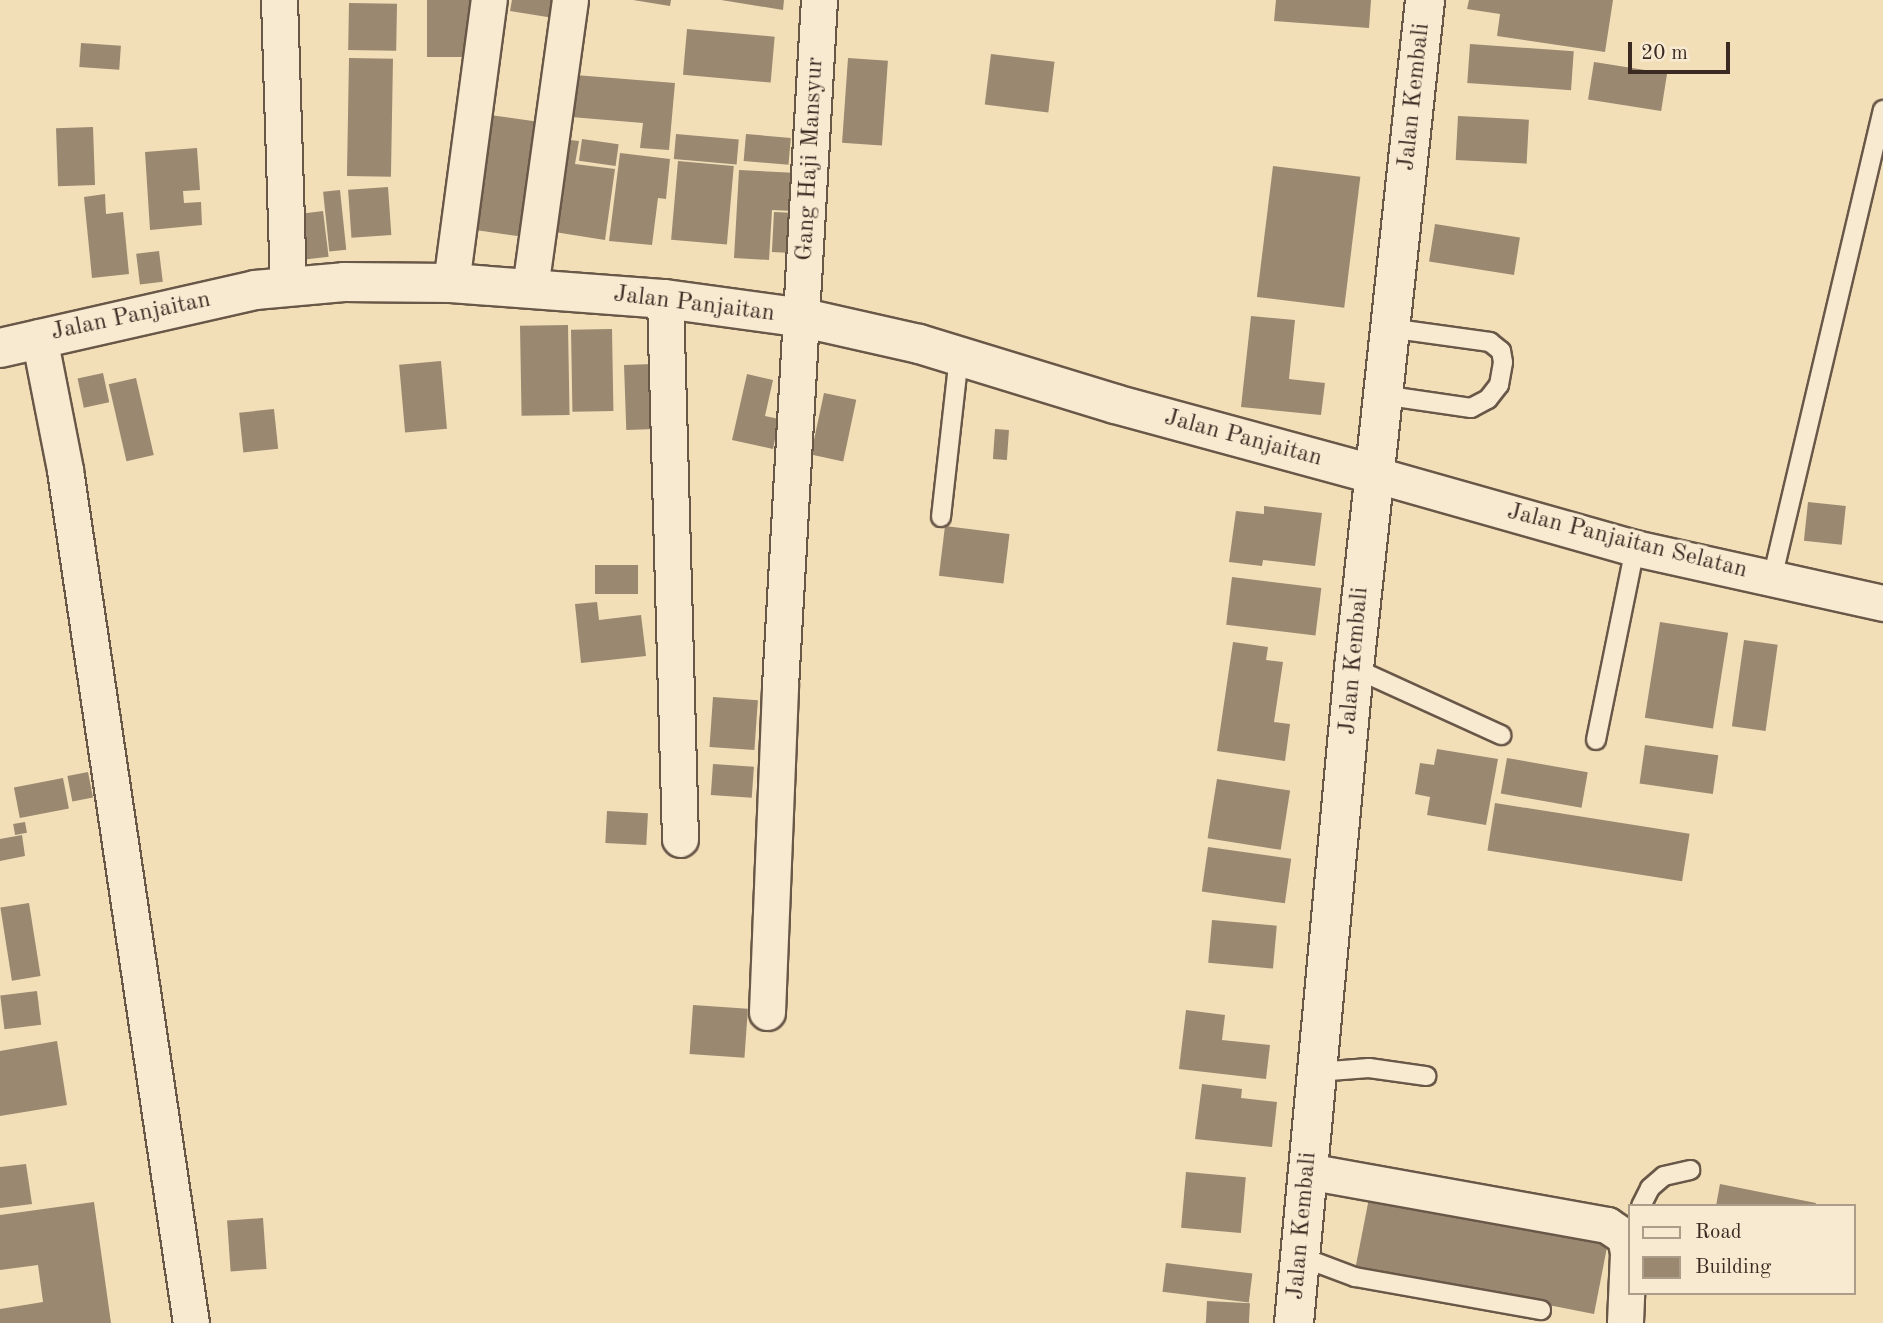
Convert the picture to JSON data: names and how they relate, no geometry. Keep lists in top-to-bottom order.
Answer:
{
  "streets": {
    "street": [
      "Jalan Kembali",
      "Gang Haji Mansyur",
      "Jalan Panjaitan",
      "Jalan Panjaitan Selatan"
    ]
  },
  "crossings": [
    ["Jalan Kembali", "Jalan Panjaitan"],
    ["Jalan Kembali", "Jalan Panjaitan Selatan"],
    ["Gang Haji Mansyur", "Jalan Panjaitan"],
    ["Jalan Panjaitan", "Jalan Panjaitan Selatan"]
  ],
  "legend": ["Road", "Building"],
  "scale_bar": "20 m"
}
